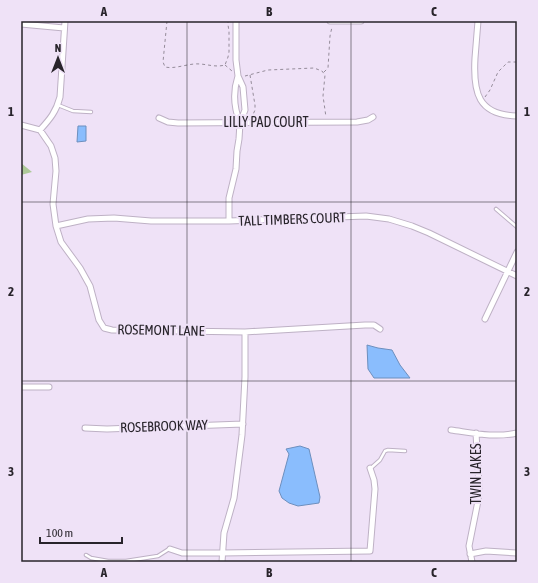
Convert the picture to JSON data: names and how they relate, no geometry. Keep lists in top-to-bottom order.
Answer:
{
  "streets": {
    "street": [
      "LILLY PAD COURT",
      "TALL TIMBERS COURT",
      "ROSEMONT LANE",
      "ROSEBROOK WAY",
      "TWIN LAKES"
    ]
  },
  "crossings": [
    ["TALL TIMBERS COURT", "ROSEMONT LANE"]
  ],
  "scale_bar": "100 m",
  "north": "top",
  "grid": {
    "columns": ["A", "B", "C"],
    "rows": ["1", "2", "3"]
  }
}
